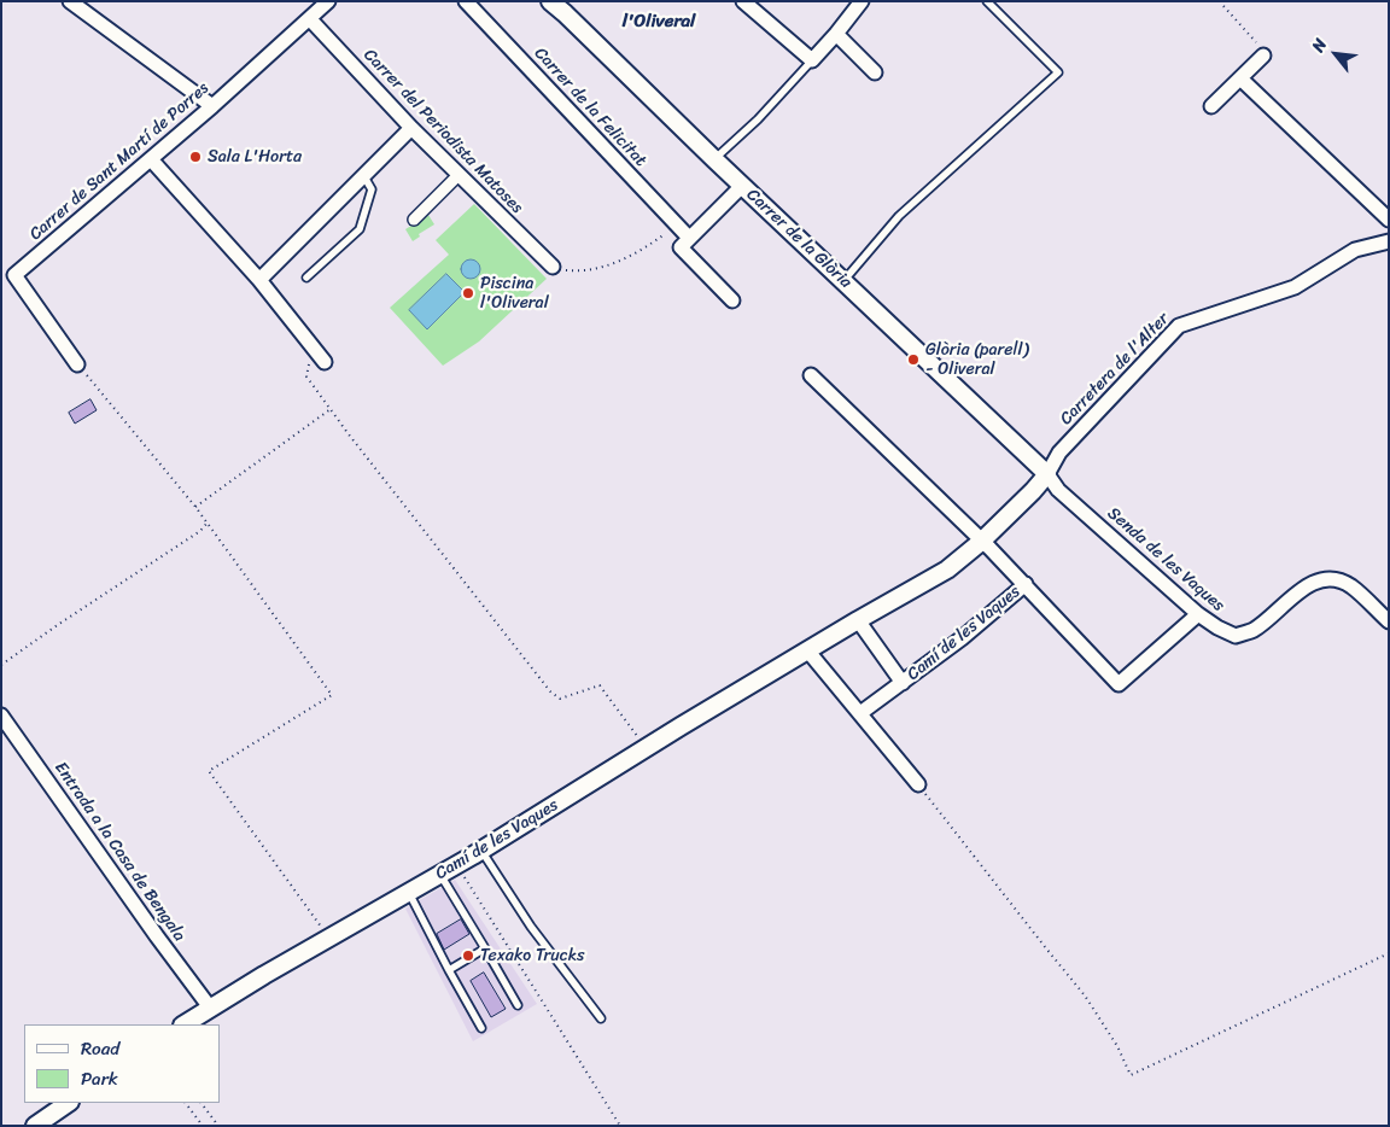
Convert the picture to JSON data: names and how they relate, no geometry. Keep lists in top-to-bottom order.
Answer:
{
  "streets": {
    "street": [
      "Carrer de la Felicitat",
      "Carrer del Periodista Matoses",
      "Carrer de Sant Martí de Porres",
      "Carrer de la Glòria",
      "Carretera de l'Alter",
      "Senda de les Vaques",
      "Camí de les Vaques",
      "Entrada a la Casa de Bengala"
    ]
  },
  "crossings": [
    ["Carrer del Periodista Matoses", "Carrer de Sant Martí de Porres"],
    ["Carrer de la Glòria", "Carretera de l'Alter"],
    ["Carrer de la Glòria", "Senda de les Vaques"],
    ["Carrer de la Glòria", "Camí de les Vaques"],
    ["Carretera de l'Alter", "Senda de les Vaques"],
    ["Carretera de l'Alter", "Camí de les Vaques"],
    ["Senda de les Vaques", "Camí de les Vaques"],
    ["Camí de les Vaques", "Entrada a la Casa de Bengala"]
  ],
  "districts": ["l'Oliveral"],
  "places": [
    "Sala L'Horta",
    "Piscina l'Oliveral",
    "Glòria (parell) - Oliveral",
    "Texako Trucks"
  ],
  "legend": ["Road", "Park"],
  "north": "top left"
}
